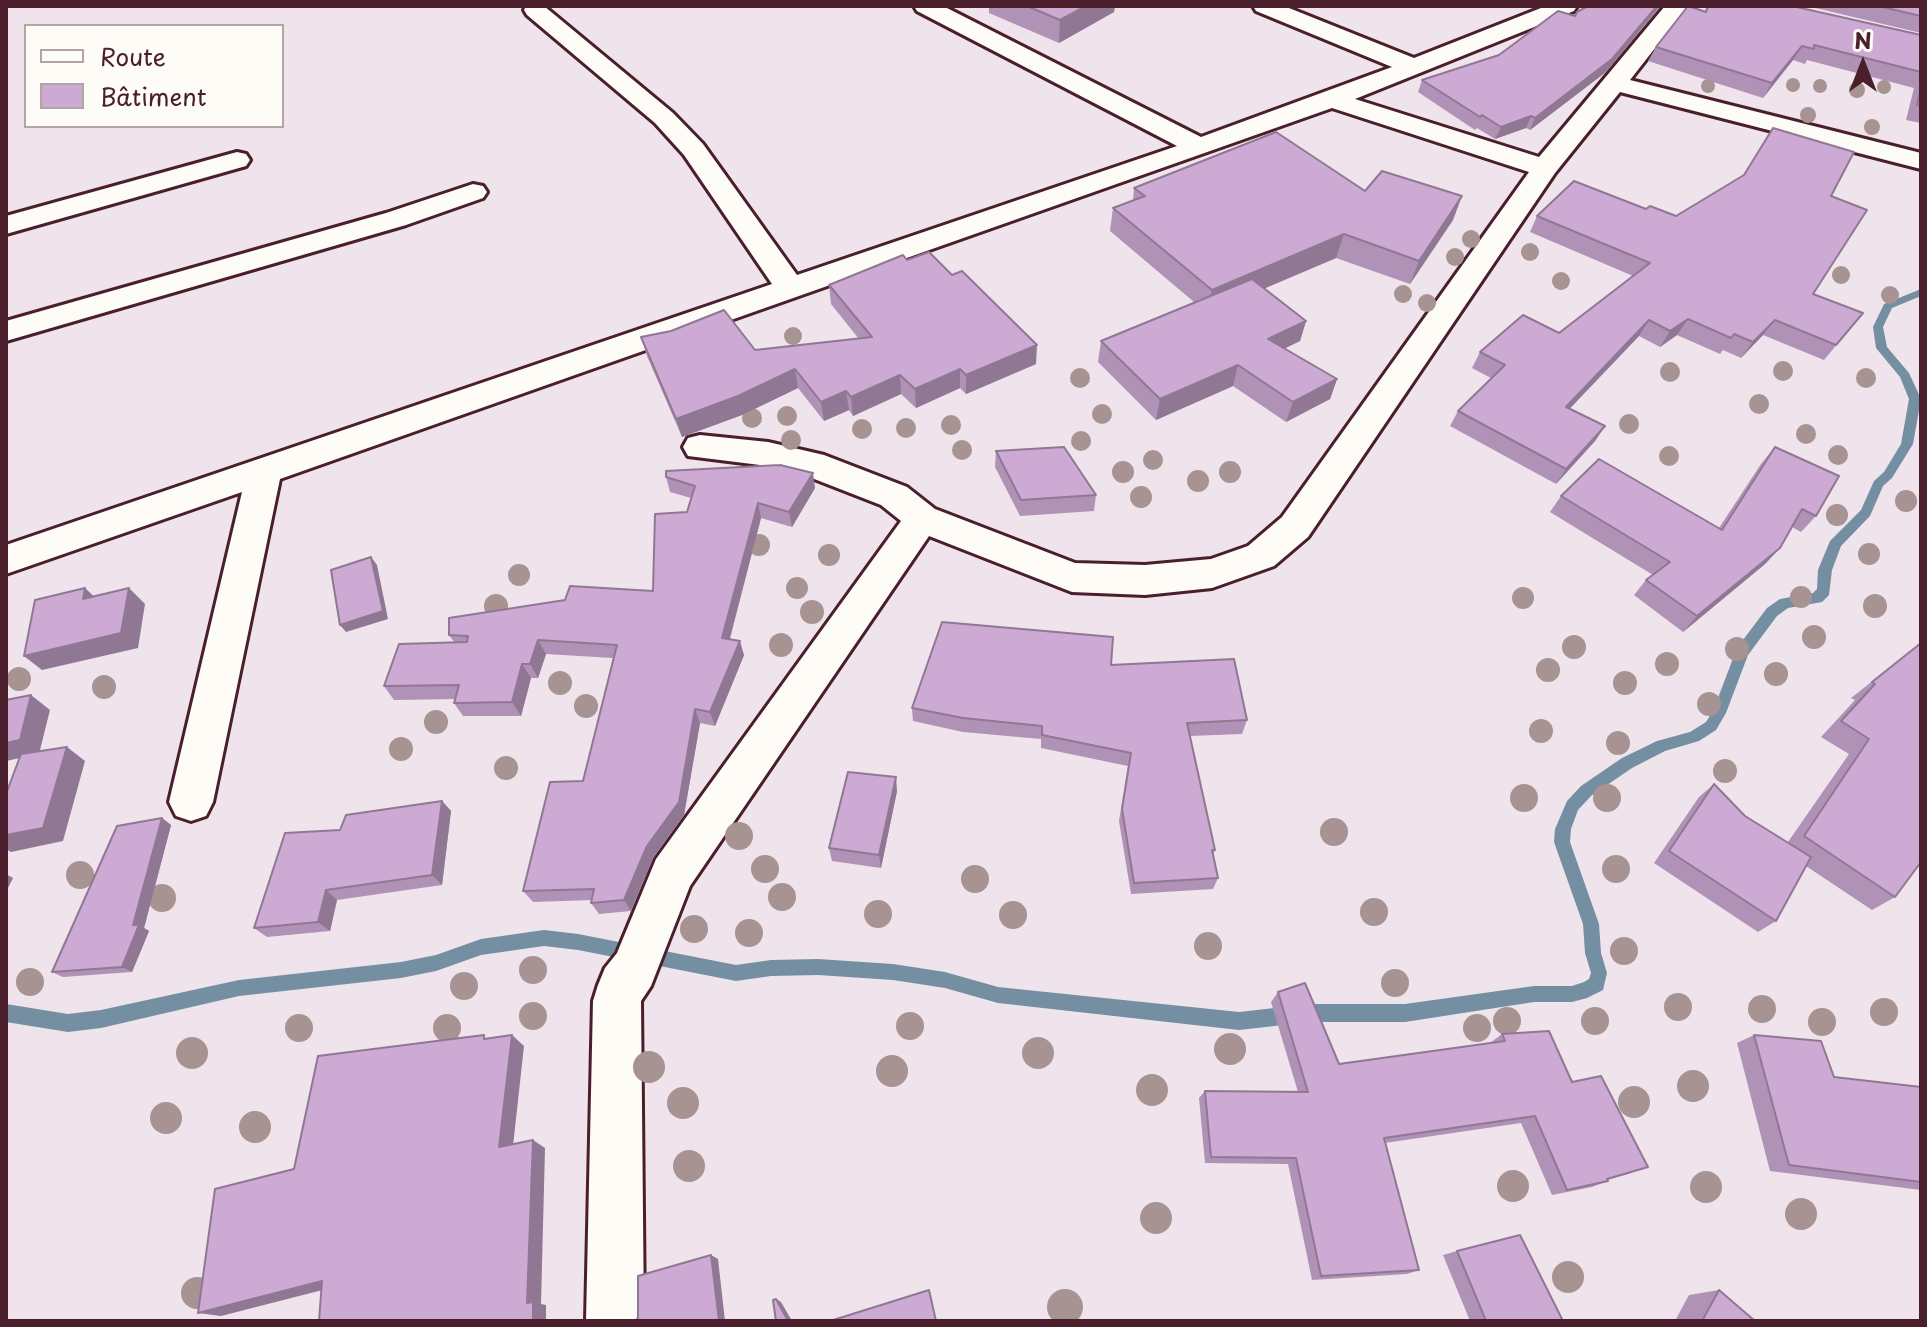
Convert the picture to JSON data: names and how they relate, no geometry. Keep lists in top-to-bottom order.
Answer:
{
  "legend": ["Route", "Bâtiment"],
  "north": "top"
}
